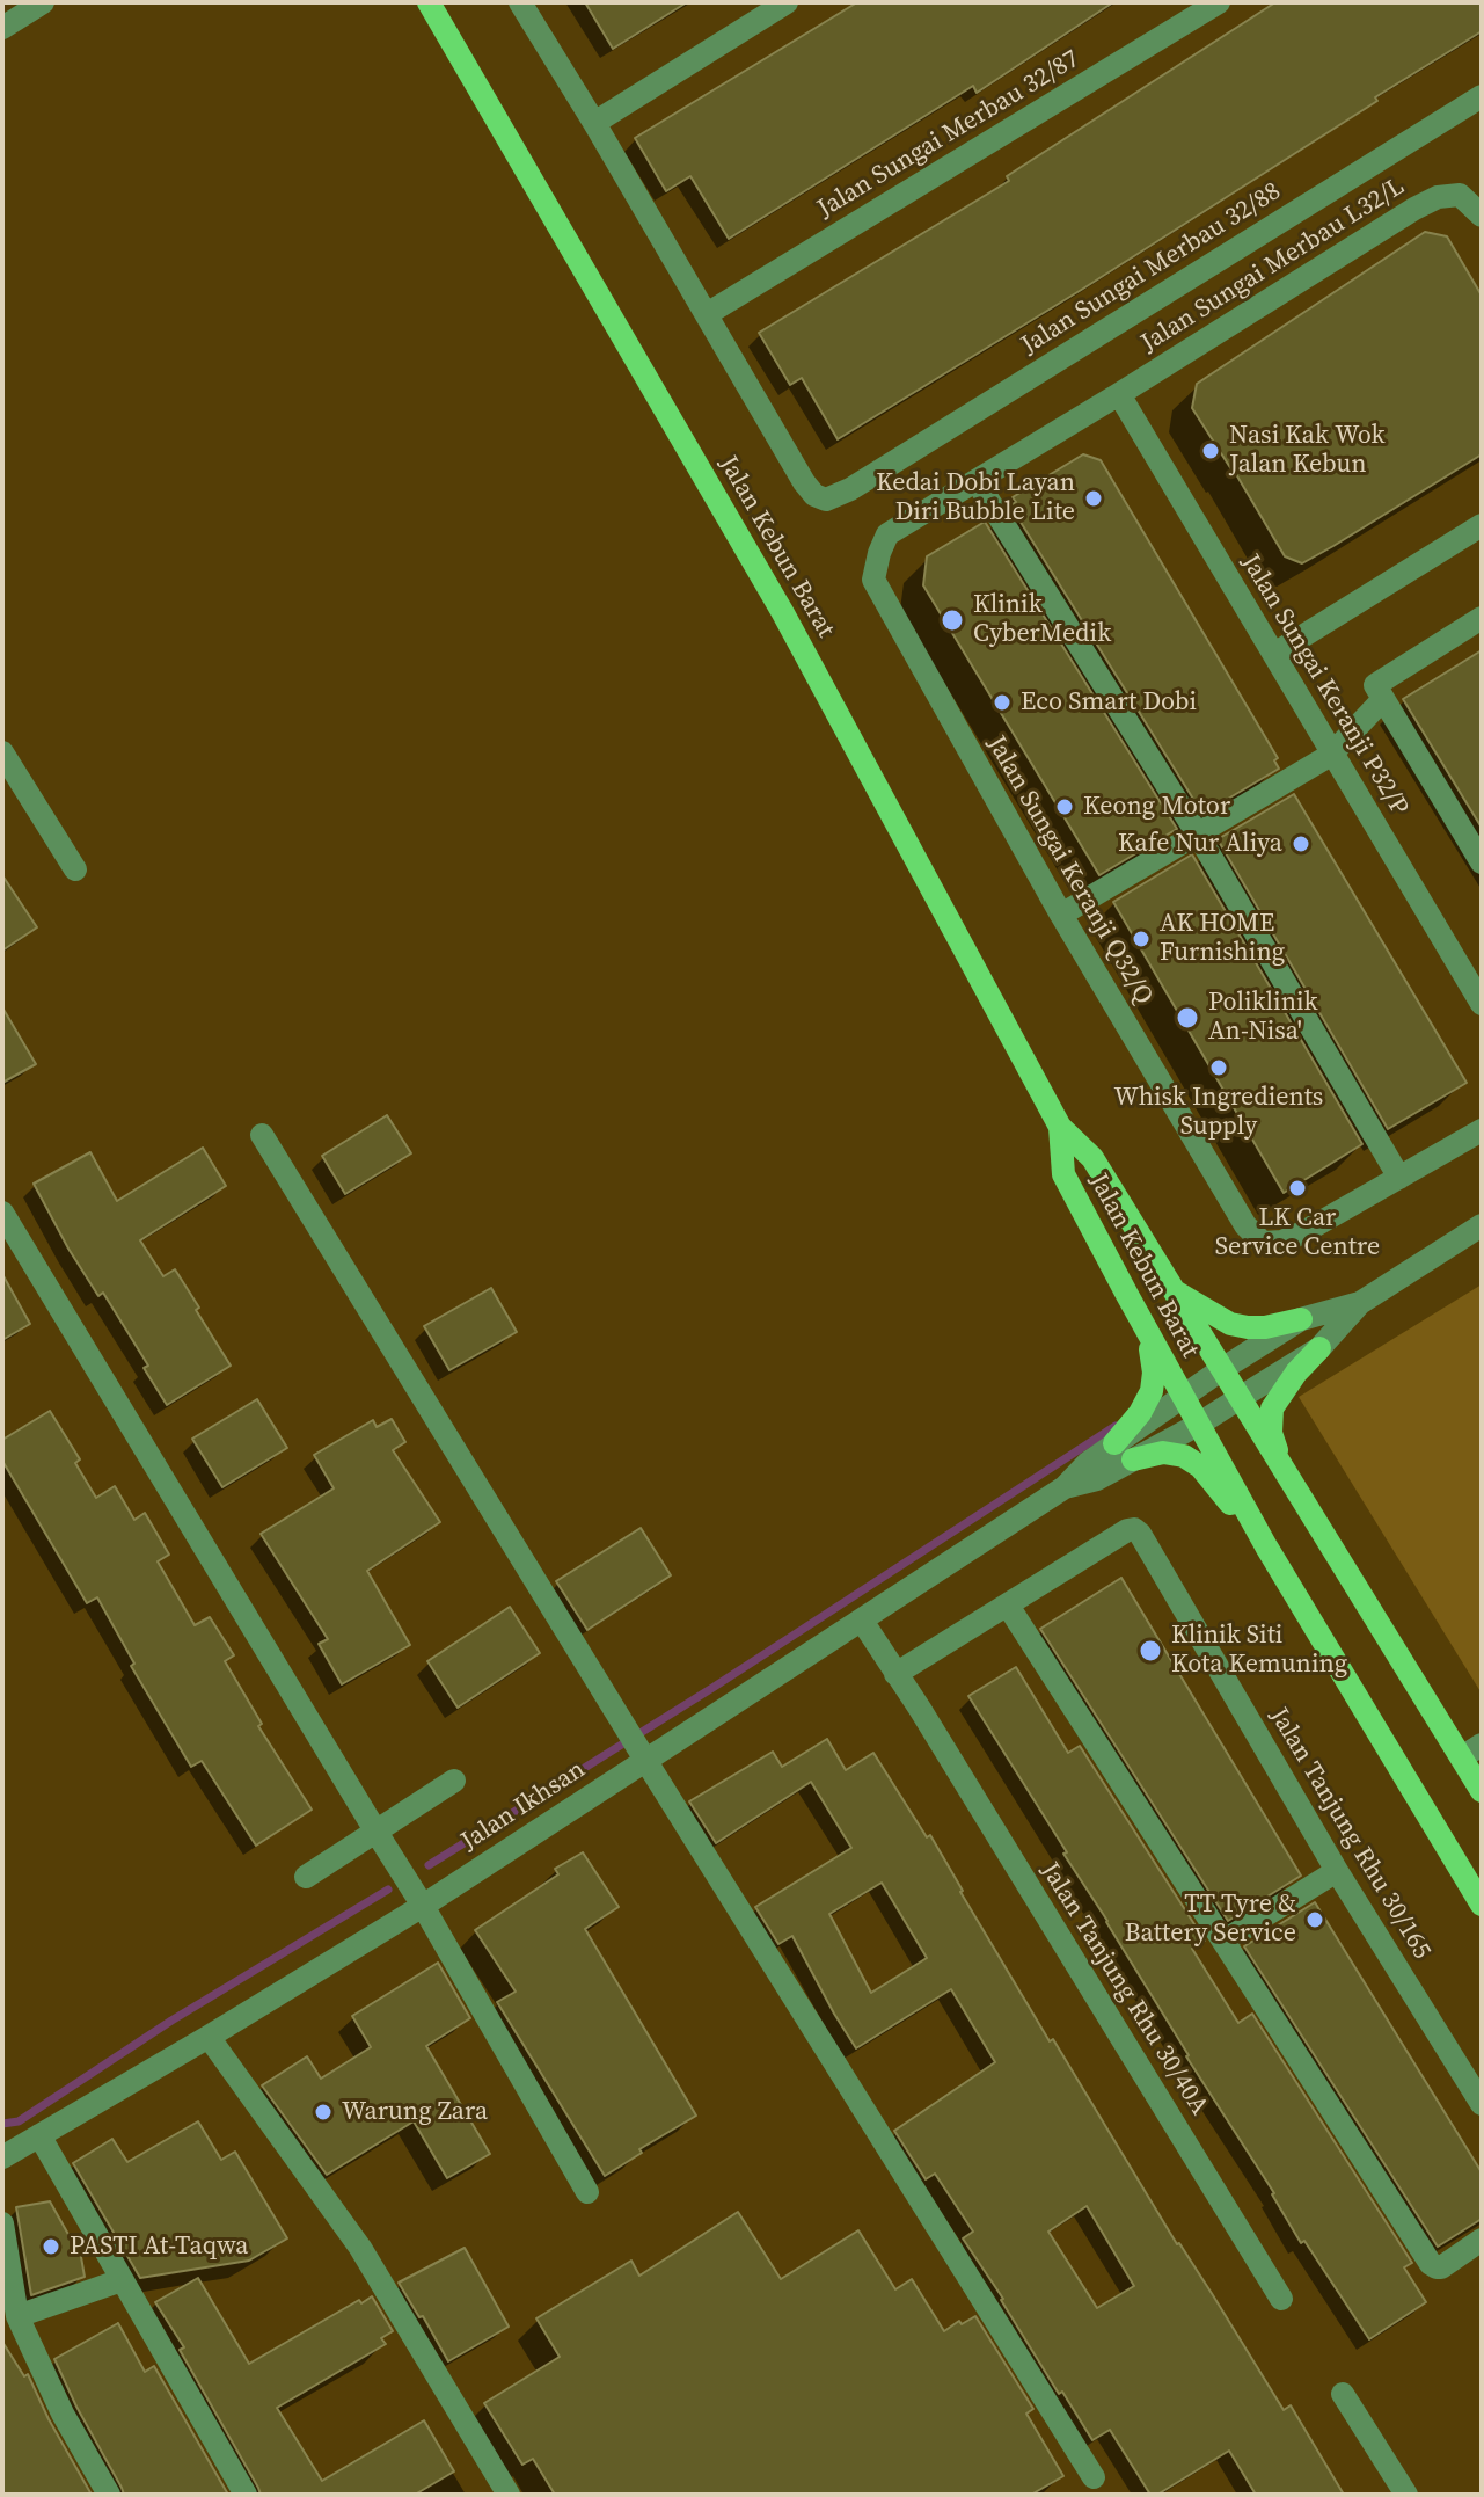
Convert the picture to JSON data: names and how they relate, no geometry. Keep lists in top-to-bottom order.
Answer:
{
  "streets": {
    "main road": ["Jalan Kebun Barat"],
    "street": [
      "Jalan Sungai Merbau 32/87",
      "Jalan Sungai Merbau L32/L",
      "Jalan Sungai Merbau 32/88",
      "Jalan Sungai Keranji P32/P",
      "Jalan Sungai Keranji Q32/Q",
      "Jalan Ikhsan",
      "Jalan Tanjung Rhu 30/165",
      "Jalan Tanjung Rhu 30/40A"
    ]
  },
  "crossings": [
    ["Jalan Sungai Merbau 32/87", "Jalan Sungai Merbau 32/88"],
    ["Jalan Sungai Merbau L32/L", "Jalan Sungai Keranji P32/P"],
    ["Jalan Sungai Merbau L32/L", "Jalan Sungai Keranji Q32/Q"],
    ["Jalan Kebun Barat", "Jalan Ikhsan"],
    ["Jalan Sungai Keranji P32/P", "Jalan Sungai Keranji Q32/Q"],
    ["Jalan Ikhsan", "Jalan Tanjung Rhu 30/40A"],
    ["Jalan Tanjung Rhu 30/165", "Jalan Tanjung Rhu 30/40A"]
  ],
  "places": [
    "Nasi Kak Wok Jalan Kebun",
    "Kedai Dobi Layan Diri Bubble Lite",
    "Klinik CyberMedik",
    "Eco Smart Dobi",
    "Keong Motor",
    "Kafe Nur Aliya",
    "AK HOME Furnishing",
    "Poliklinik An-Nisa'",
    "Whisk Ingredients Supply",
    "LK Car Service Centre",
    "Klinik Siti Kota Kemuning",
    "TT Tyre & Battery Service",
    "Warung Zara",
    "PASTI At-Taqwa"
  ]
}
